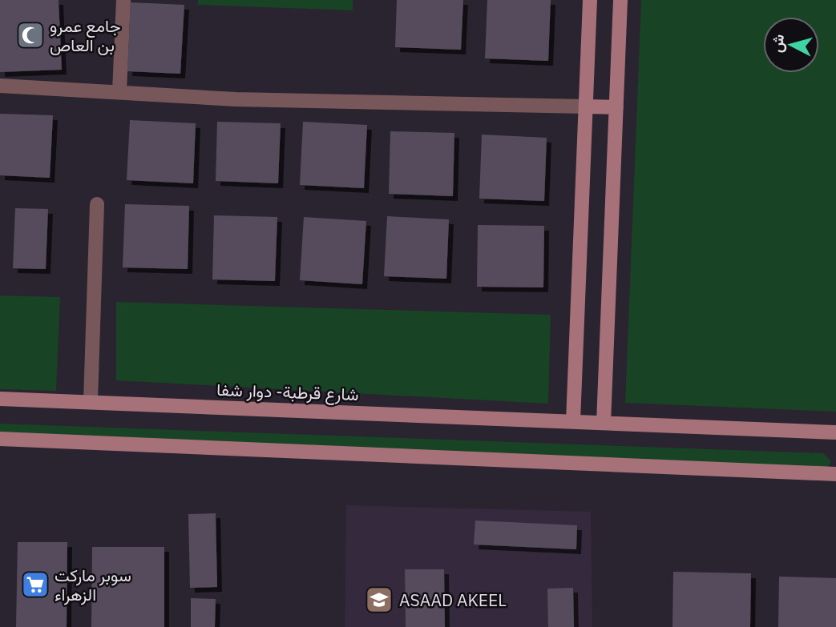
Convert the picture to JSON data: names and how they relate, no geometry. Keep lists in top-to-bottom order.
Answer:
{
  "streets": {
    "main road": ["شارع قرطبة- دوار شفا"]
  },
  "places": {
    "mosque": ["جامع عمرو بن العاص"],
    "supermarket": ["سوبر ماركت الزهراء"],
    "school or university": ["ASAAD AKEEL"]
  },
  "north": "left"
}
